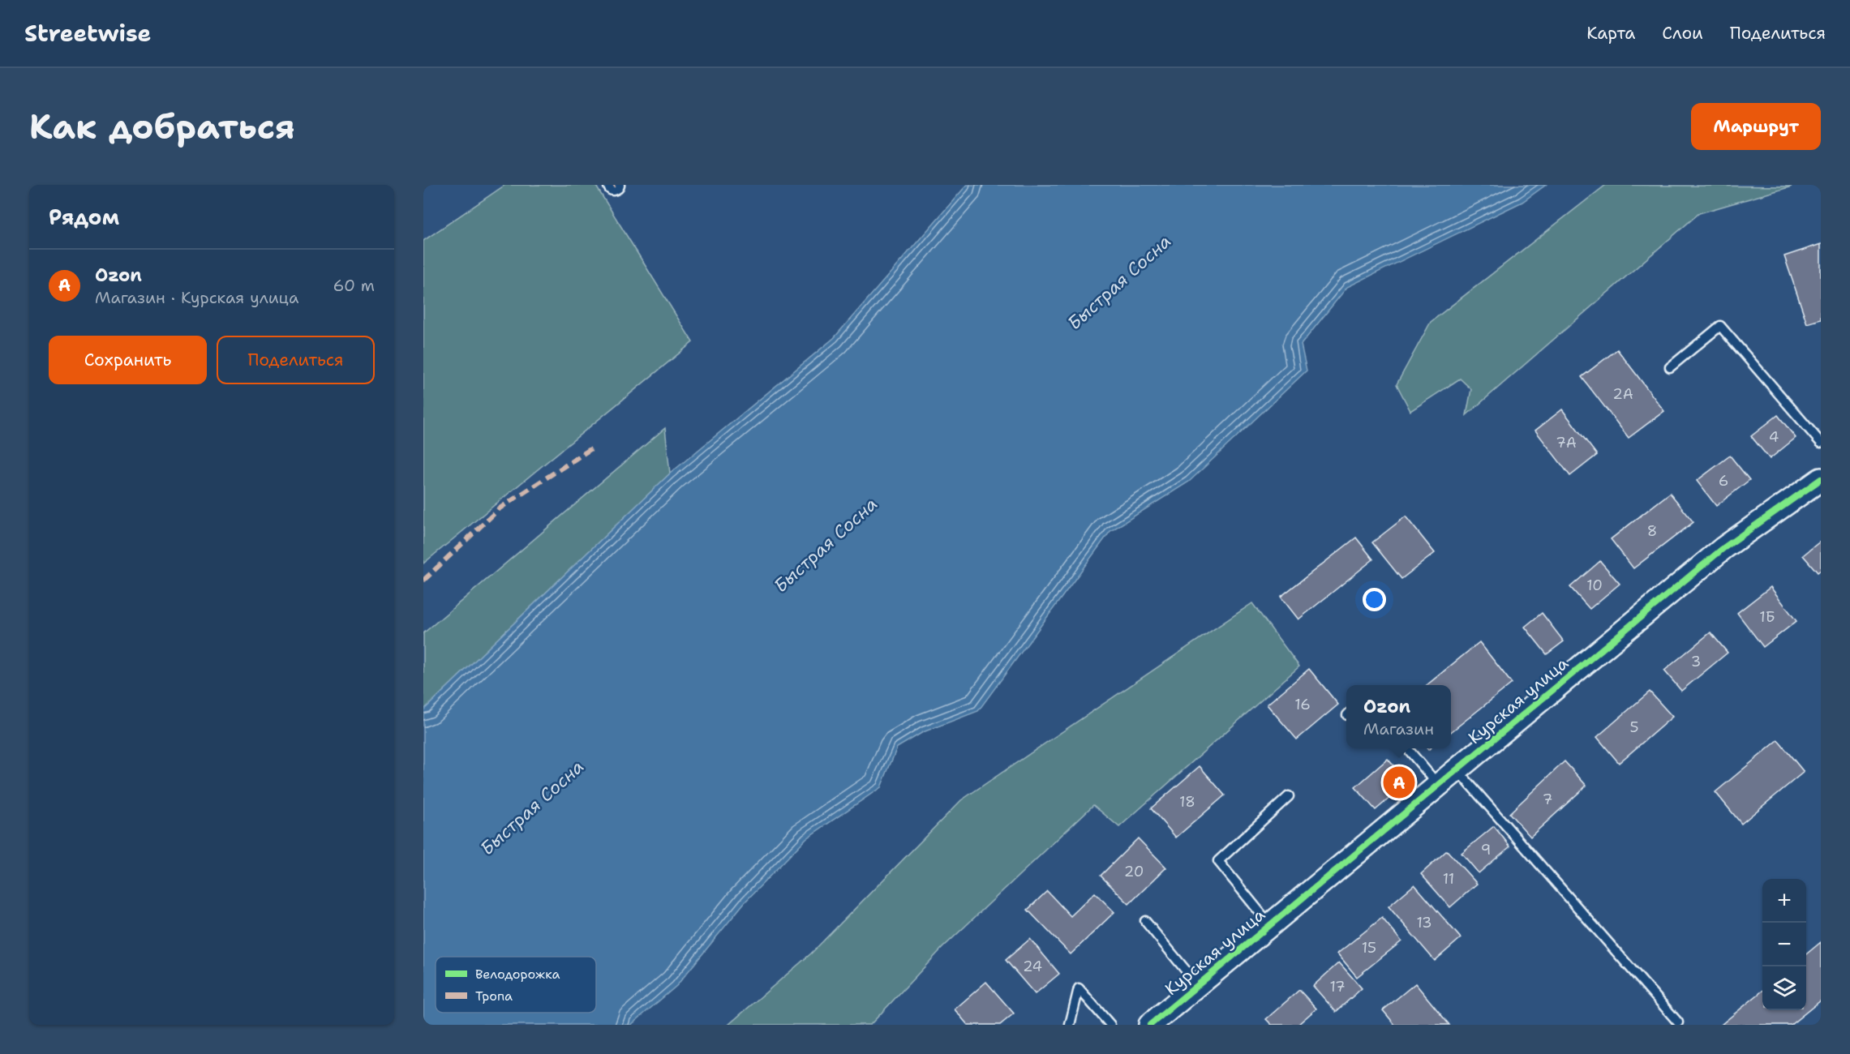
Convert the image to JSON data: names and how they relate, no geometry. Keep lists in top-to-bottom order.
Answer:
{
  "streets": {
    "street": ["Курская улица"]
  },
  "water": ["Быстрая Сосна"],
  "house_numbers": [
    "2А",
    "4",
    "7А",
    "6",
    "8",
    "10",
    "1Б",
    "3",
    "16",
    "5",
    "7",
    "18",
    "9",
    "20",
    "11",
    "13",
    "15",
    "24",
    "17"
  ],
  "legend": ["Велодорожка", "Тропа"],
  "page": {
    "header": "Streetwise",
    "nav": ["Карта", "Слои", "Поделиться"],
    "buttons": [
      "Маршрут",
      ["Сохранить", "Поделиться"]
    ],
    "title": "Как добраться",
    "heading": "Рядом",
    "list": [
      {
        "mark": "A",
        "name": "Ozon",
        "note": "Магазин · Курская улица",
        "value": "60 m"
      }
    ],
    "popup": ["Ozon", "Магазин"],
    "pins": "A",
    "map_buttons": ["+", "−"]
  }
}
